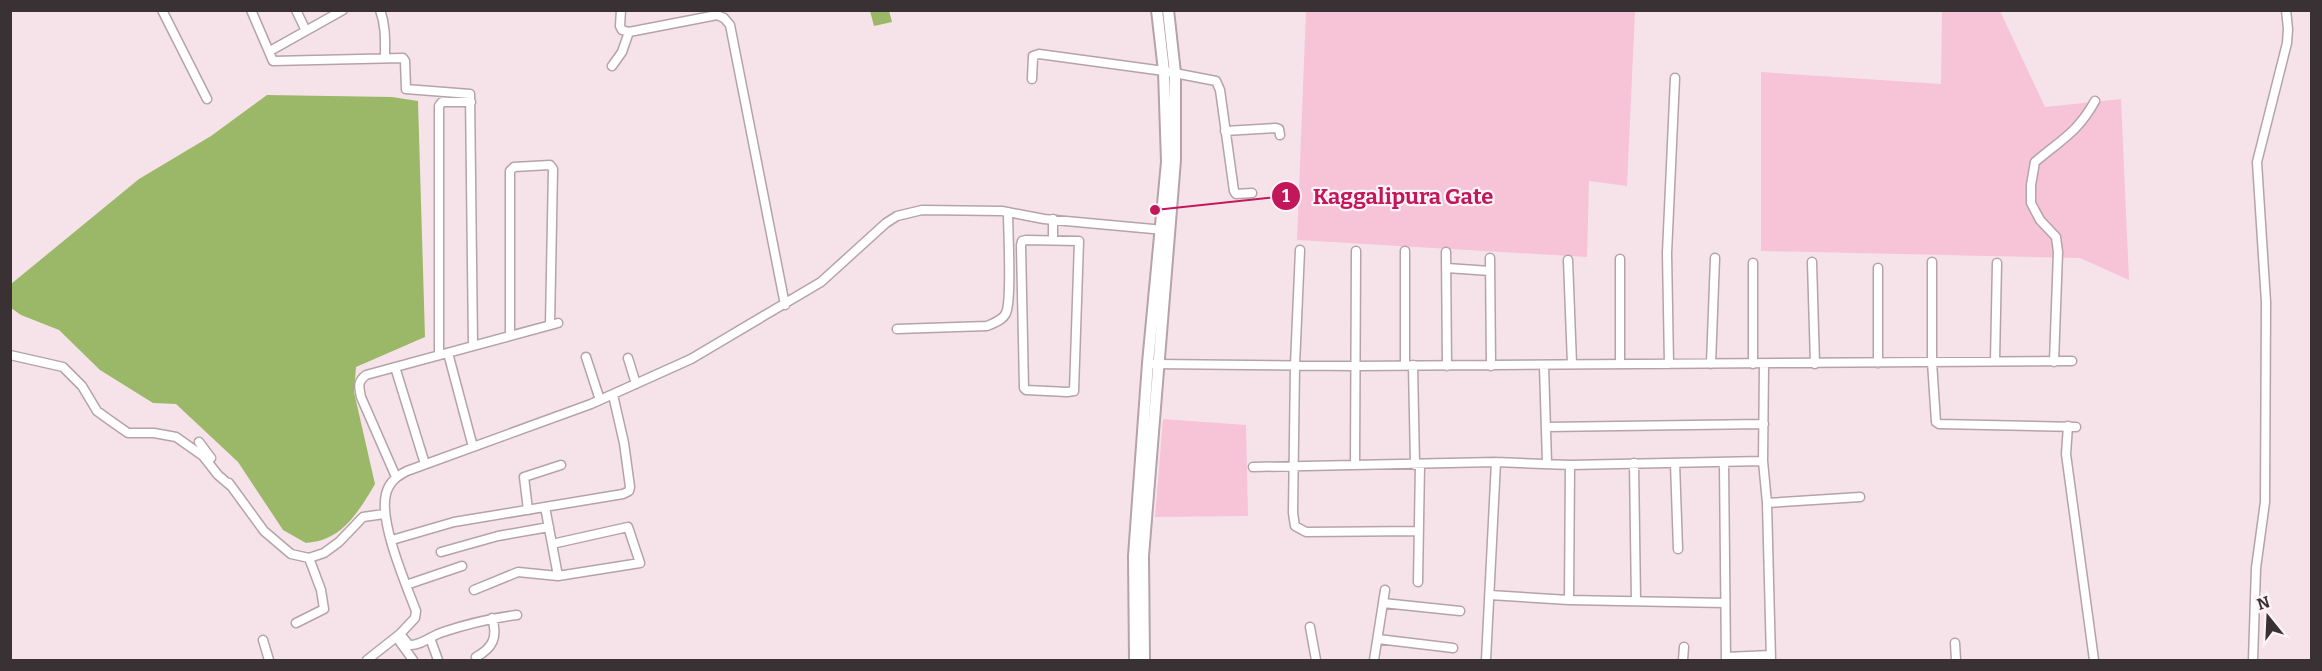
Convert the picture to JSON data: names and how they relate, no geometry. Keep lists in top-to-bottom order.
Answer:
{
  "places": ["Kaggalipura Gate"],
  "north": "top"
}
